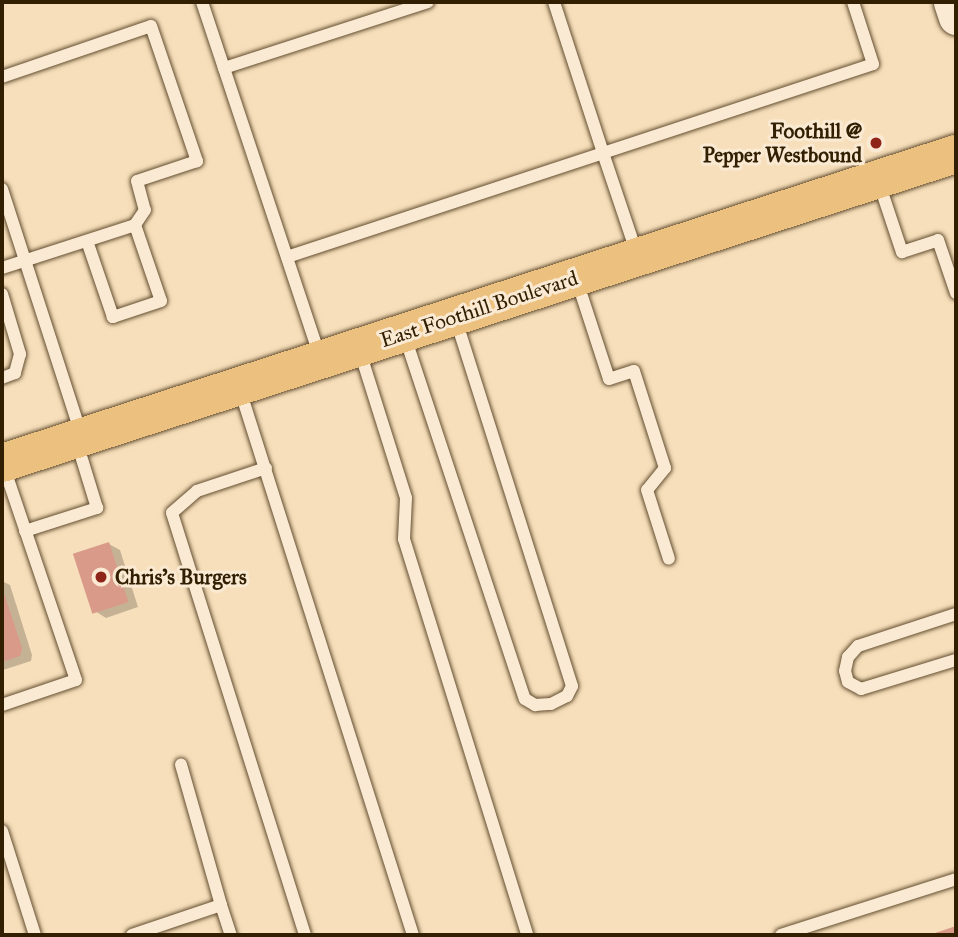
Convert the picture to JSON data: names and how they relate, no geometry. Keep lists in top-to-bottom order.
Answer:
{
  "streets": {
    "main road": ["East Foothill Boulevard"]
  },
  "places": ["Foothill @ Pepper Westbound", "Chris's Burgers"]
}
